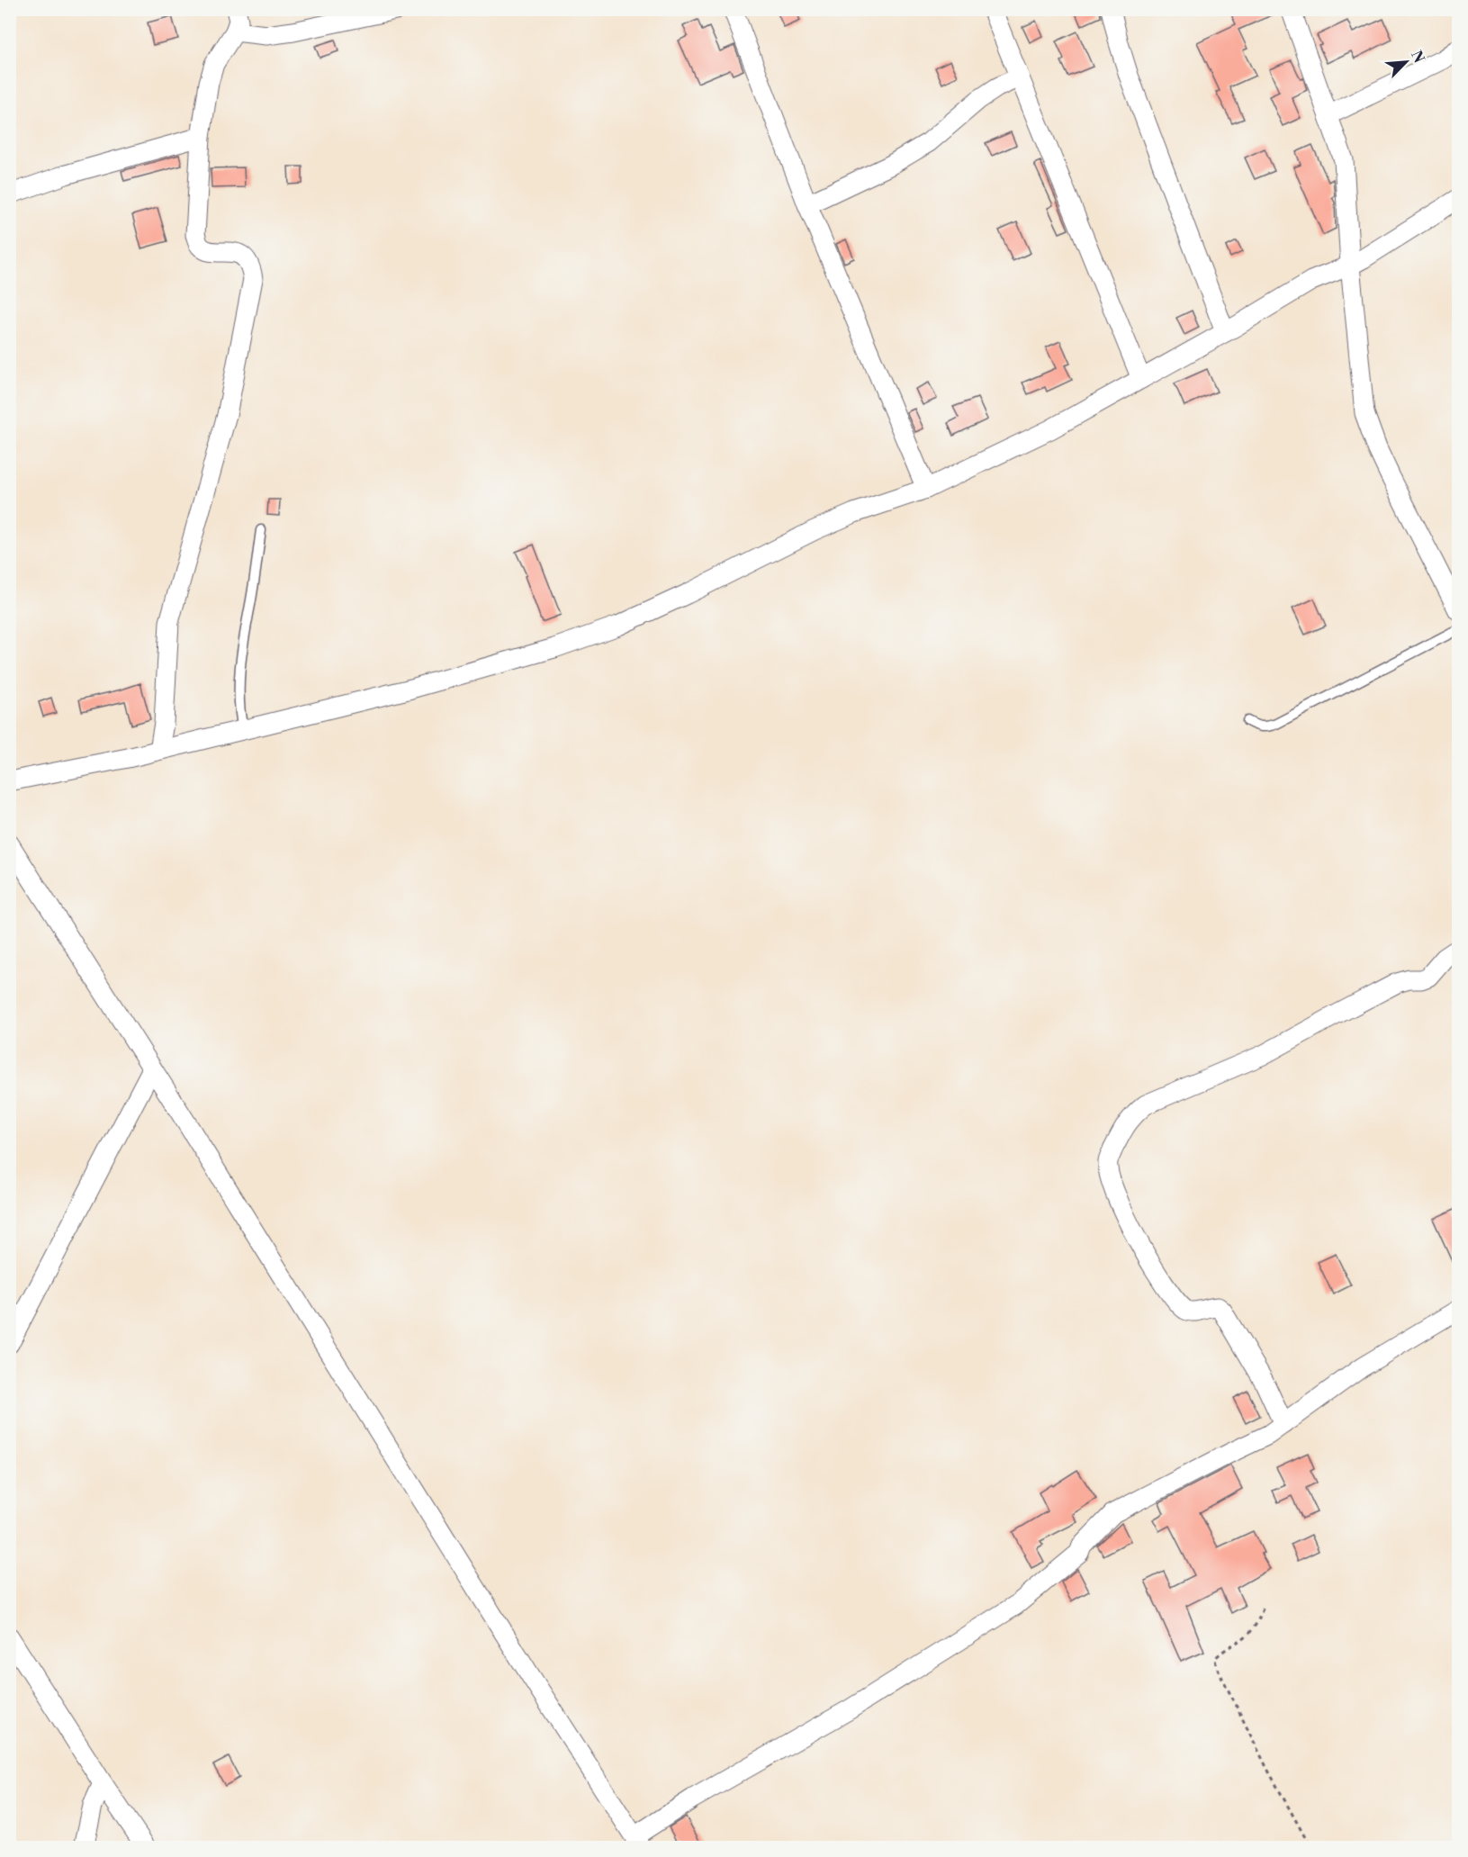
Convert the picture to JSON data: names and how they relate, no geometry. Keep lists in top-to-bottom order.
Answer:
{
  "north": "top right"
}
